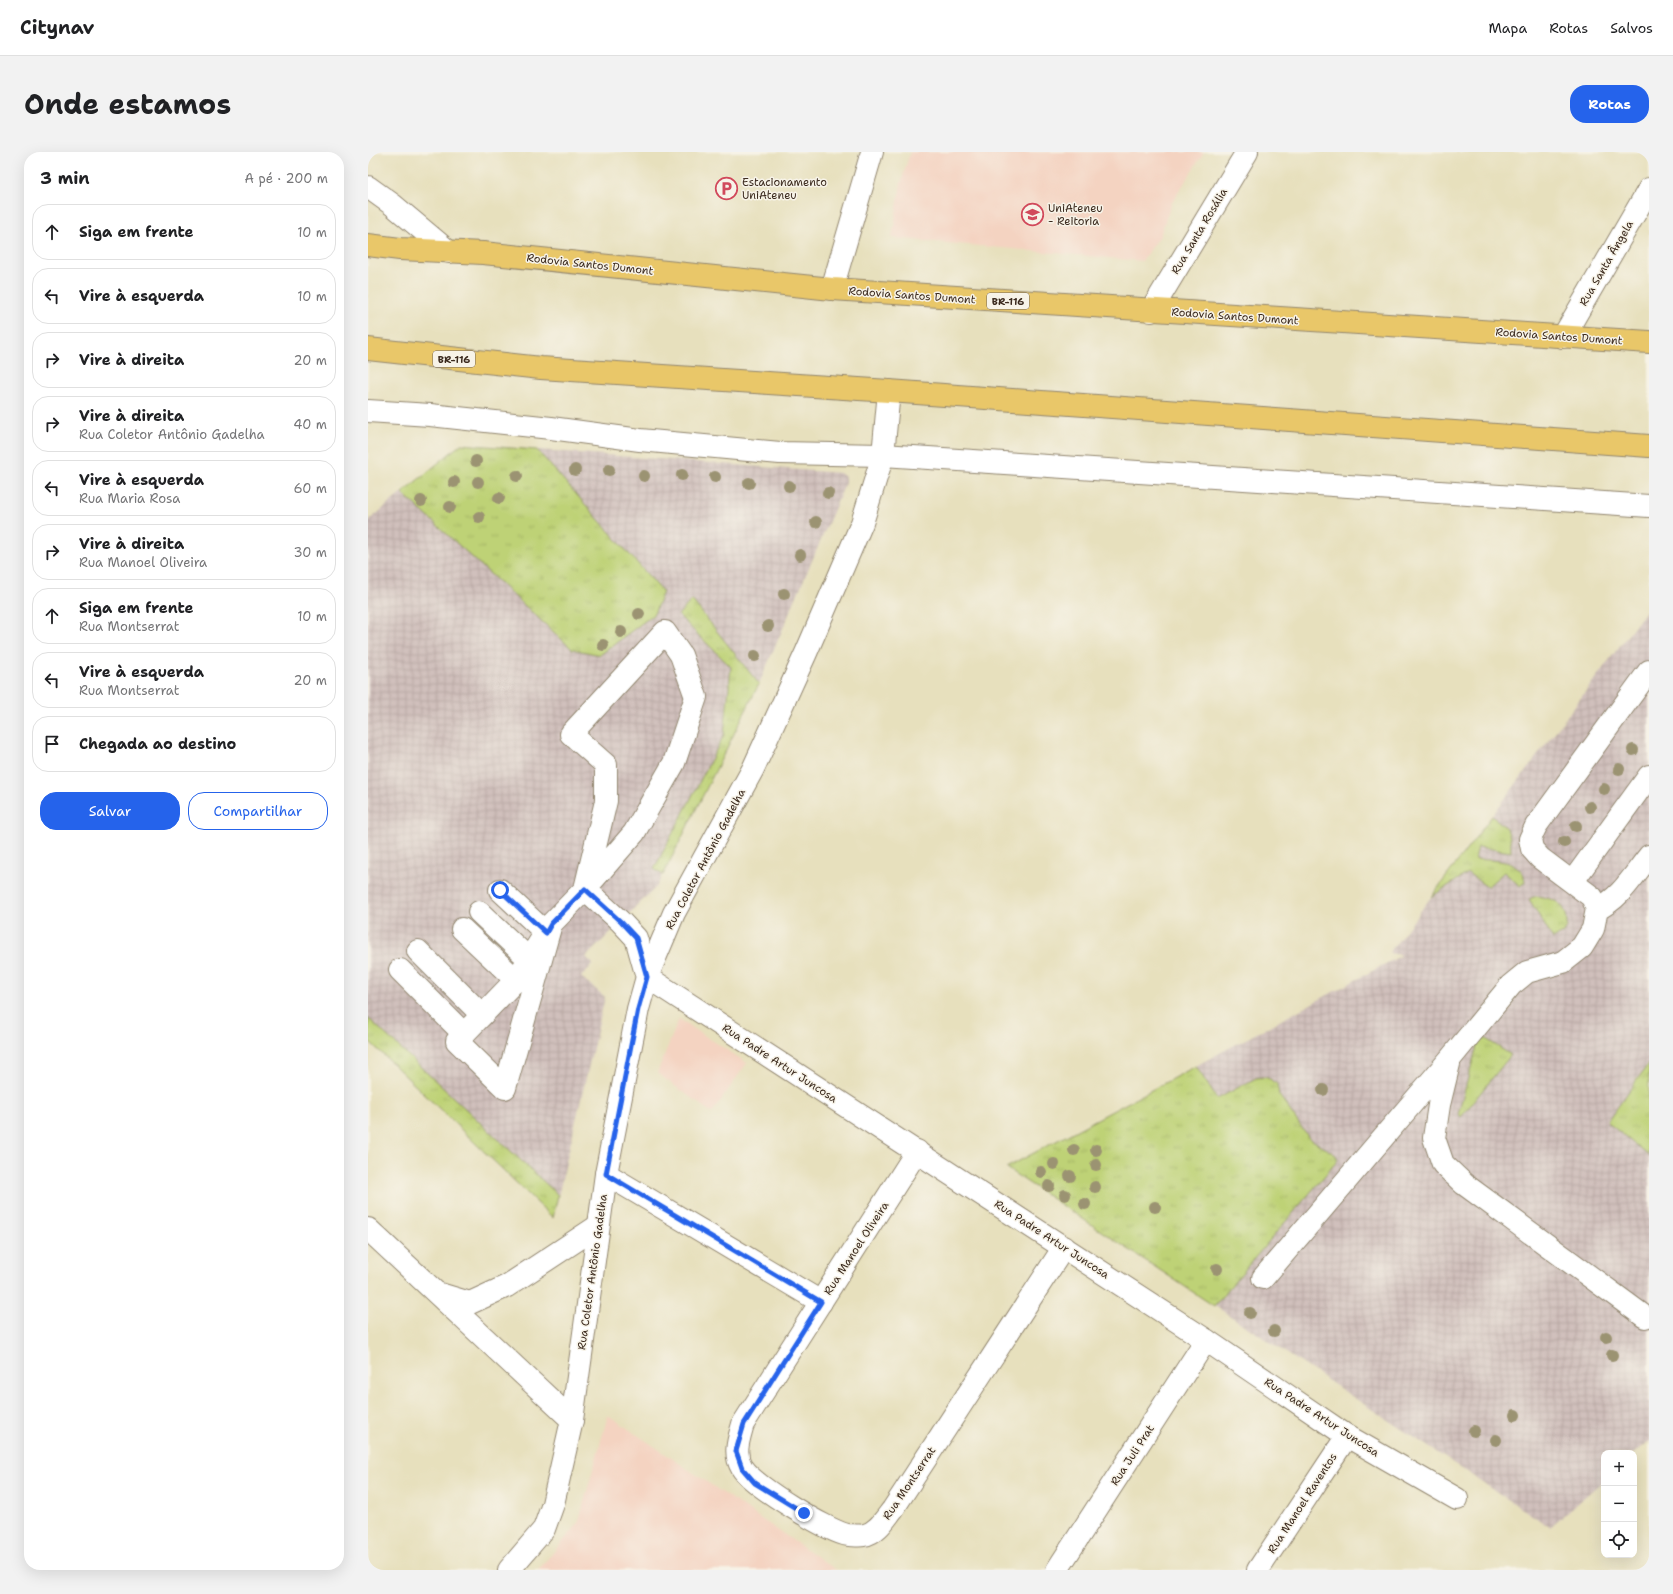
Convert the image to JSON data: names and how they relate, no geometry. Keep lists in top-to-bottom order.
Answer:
{
  "streets": {
    "highway": ["Rodovia Santos Dumont", "BR-116"],
    "street": [
      "Rua Santa Rosália",
      "Rua Santa Ângela",
      "Rua Coletor Antônio Gadelha",
      "Rua Padre Artur Juncosa",
      "Rua Manoel Oliveira",
      "Rua Juli Prat",
      "Rua Montserrat",
      "Rua Manoel Raventos"
    ]
  },
  "crossings": [
    ["Rua Santa Rosália", "Rodovia Santos Dumont"],
    ["Rua Santa Ângela", "Rodovia Santos Dumont"],
    ["BR-116", "Rua Coletor Antônio Gadelha"],
    ["Rua Coletor Antônio Gadelha", "Rua Padre Artur Juncosa"],
    ["Rua Padre Artur Juncosa", "Rua Manoel Oliveira"],
    ["Rua Padre Artur Juncosa", "Rua Juli Prat"],
    ["Rua Padre Artur Juncosa", "Rua Montserrat"],
    ["Rua Padre Artur Juncosa", "Rua Manoel Raventos"],
    ["Rua Manoel Oliveira", "Rua Montserrat"]
  ],
  "places": {
    "parking": ["Estacionamento UniAteneu"],
    "school or university": ["UniAteneu - Reitoria"]
  },
  "page": {
    "header": "Citynav",
    "nav": ["Mapa", "Rotas", "Salvos"],
    "title": "Onde estamos",
    "buttons": [
      "Rotas",
      ["Salvar", "Compartilhar"]
    ],
    "heading": ["3 min", "A pé · 200 m"],
    "list": [
      ["Siga em frente", "10 m"],
      ["Vire à esquerda", "10 m"],
      ["Vire à direita", "20 m"],
      ["Vire à direita", "Rua Coletor Antônio Gadelha", "40 m"],
      ["Vire à esquerda", "Rua Maria Rosa", "60 m"],
      ["Vire à direita", "Rua Manoel Oliveira", "30 m"],
      ["Siga em frente", "Rua Montserrat", "10 m"],
      ["Vire à esquerda", "Rua Montserrat", "20 m"],
      "Chegada ao destino"
    ],
    "map_buttons": ["+", "−"]
  }
}
